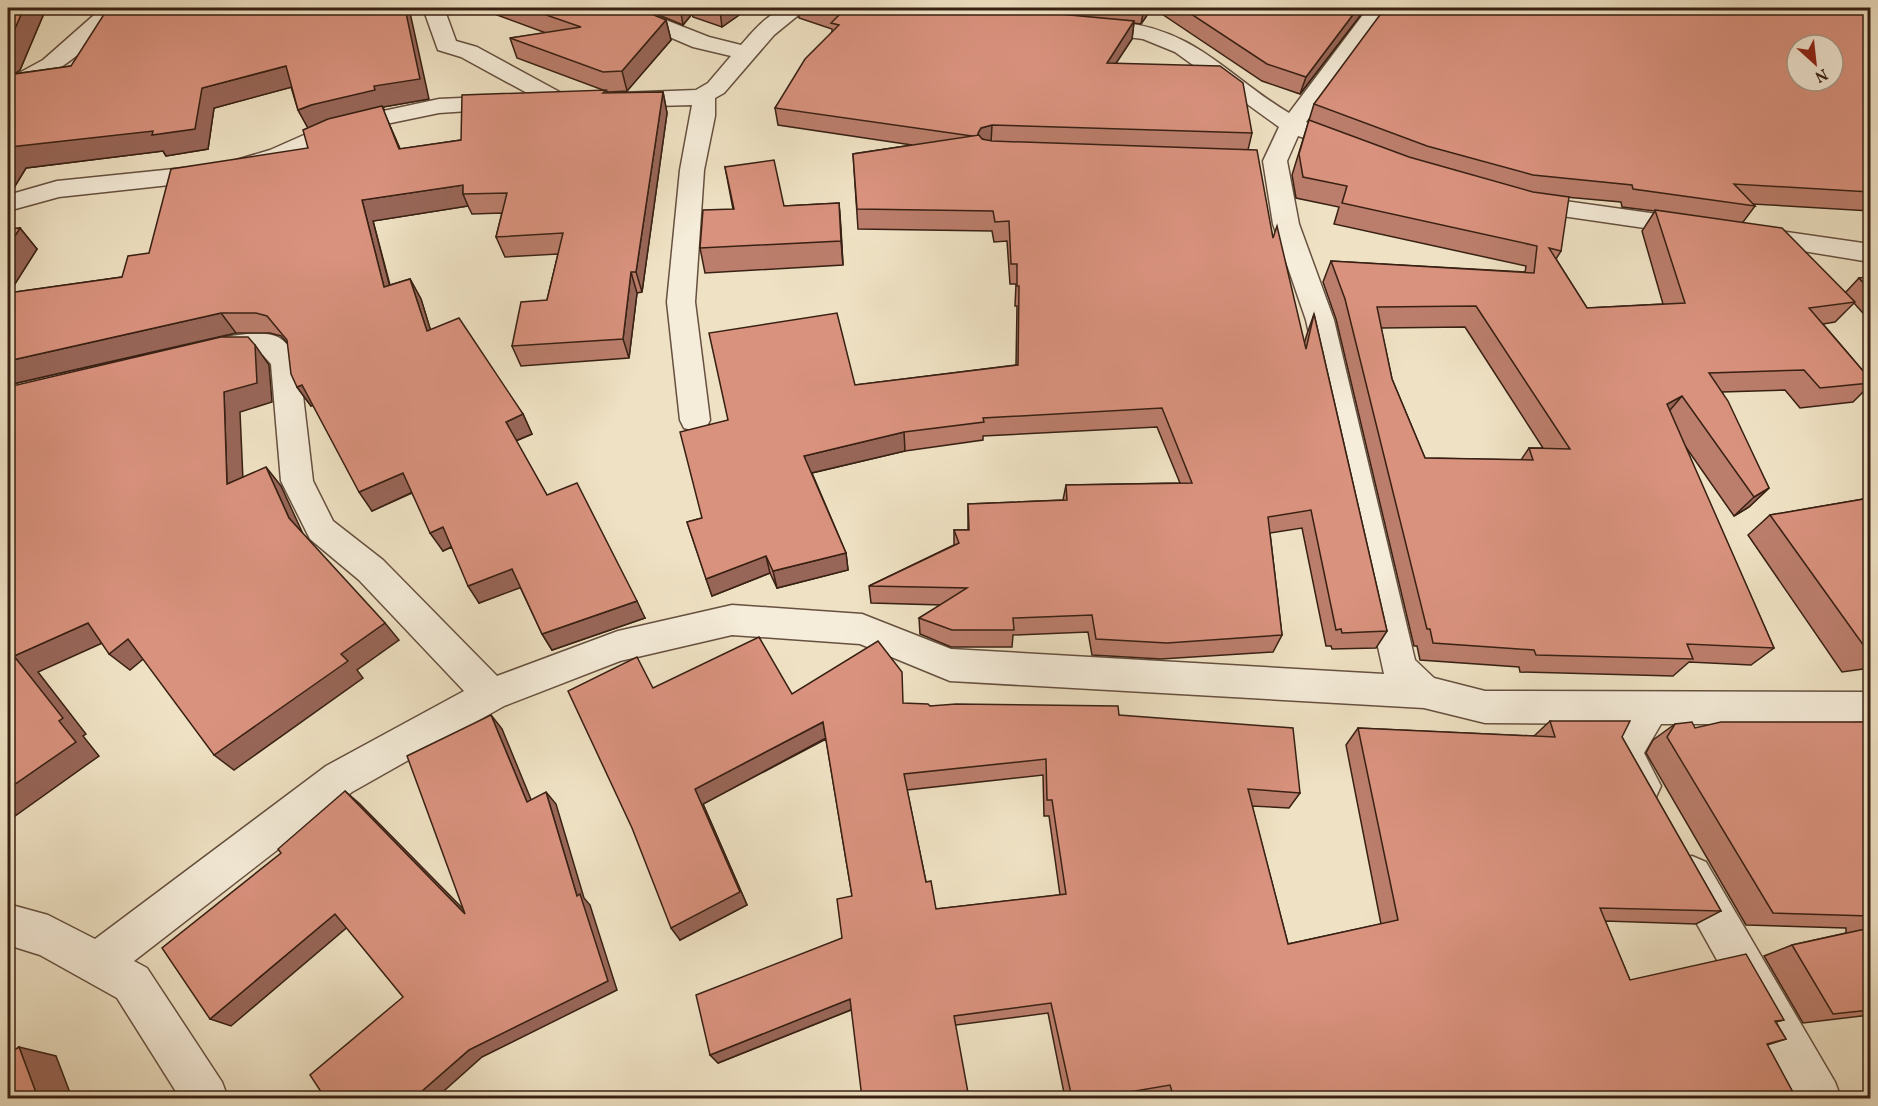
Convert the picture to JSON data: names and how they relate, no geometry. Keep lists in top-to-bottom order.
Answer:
{
  "north": "bottom right"
}
